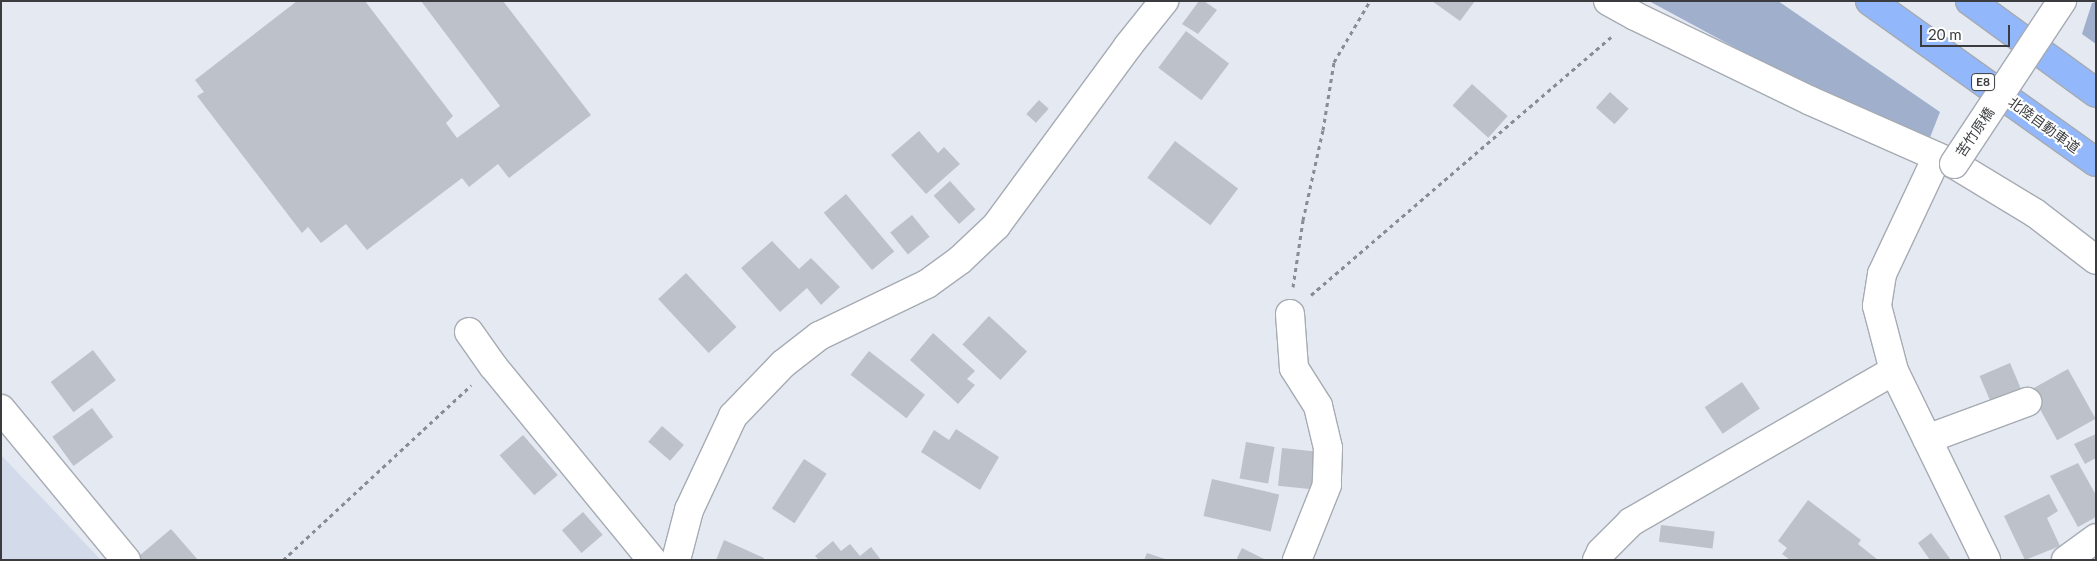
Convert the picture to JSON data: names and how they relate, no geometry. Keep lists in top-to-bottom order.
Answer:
{
  "streets": {
    "highway": ["E8", "北陸自動車道"],
    "street": ["苦竹原橋"]
  },
  "scale_bar": "20 m"
}
